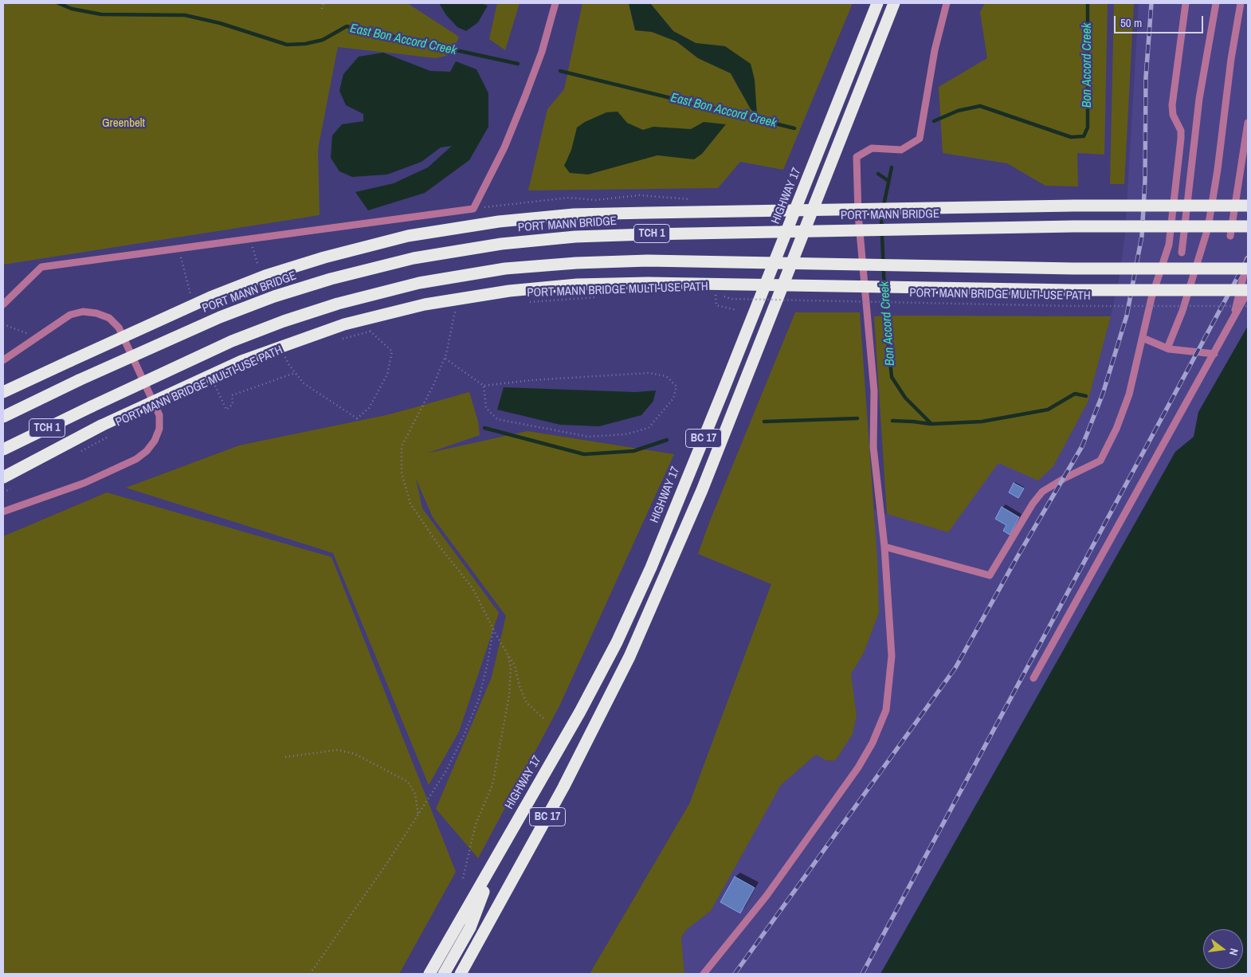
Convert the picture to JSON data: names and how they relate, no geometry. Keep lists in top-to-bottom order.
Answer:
{
  "streets": {
    "highway": [
      "HIGHWAY 17",
      "PORT MANN BRIDGE",
      "TCH 1",
      "BC 17"
    ],
    "path": ["PORT MANN BRIDGE MULTI-USE PATH"]
  },
  "water": ["East Bon Accord Creek", "Bon Accord Creek"],
  "parks": ["Greenbelt"],
  "scale_bar": "50 m",
  "north": "right"
}
